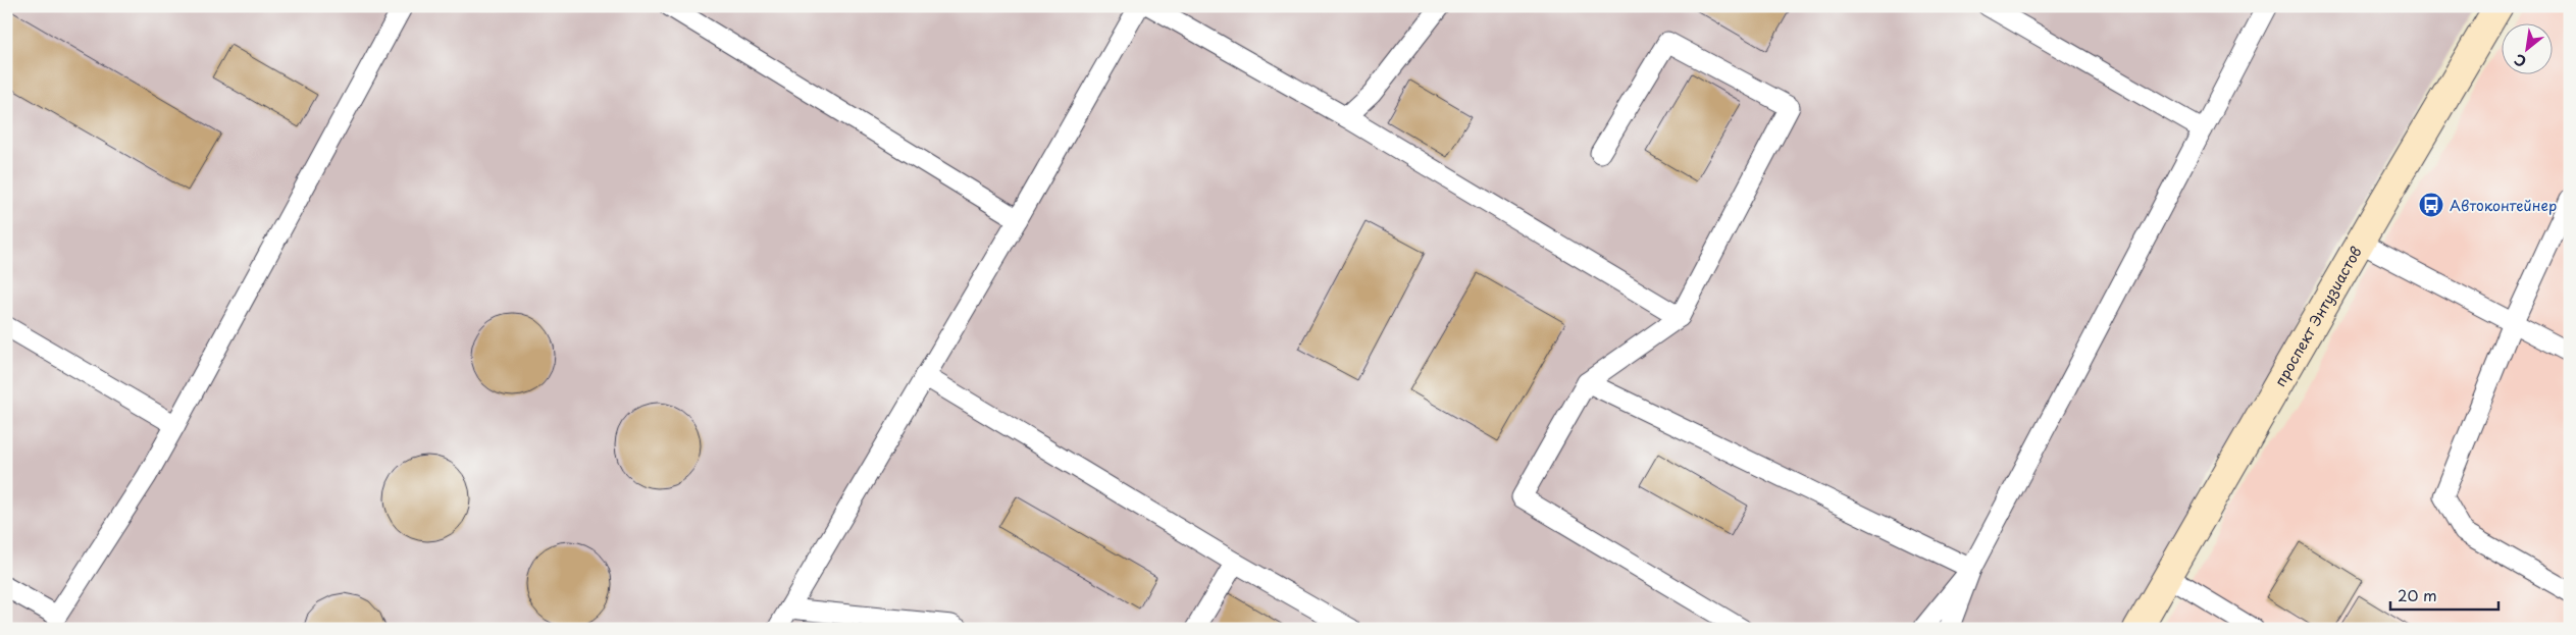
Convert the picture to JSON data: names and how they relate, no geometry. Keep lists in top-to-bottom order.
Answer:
{
  "streets": {
    "street": ["проспект Энтузиастов"]
  },
  "places": {
    "bus stop": ["Автоконтейнер"]
  },
  "scale_bar": "20 m",
  "north": "bottom left"
}
